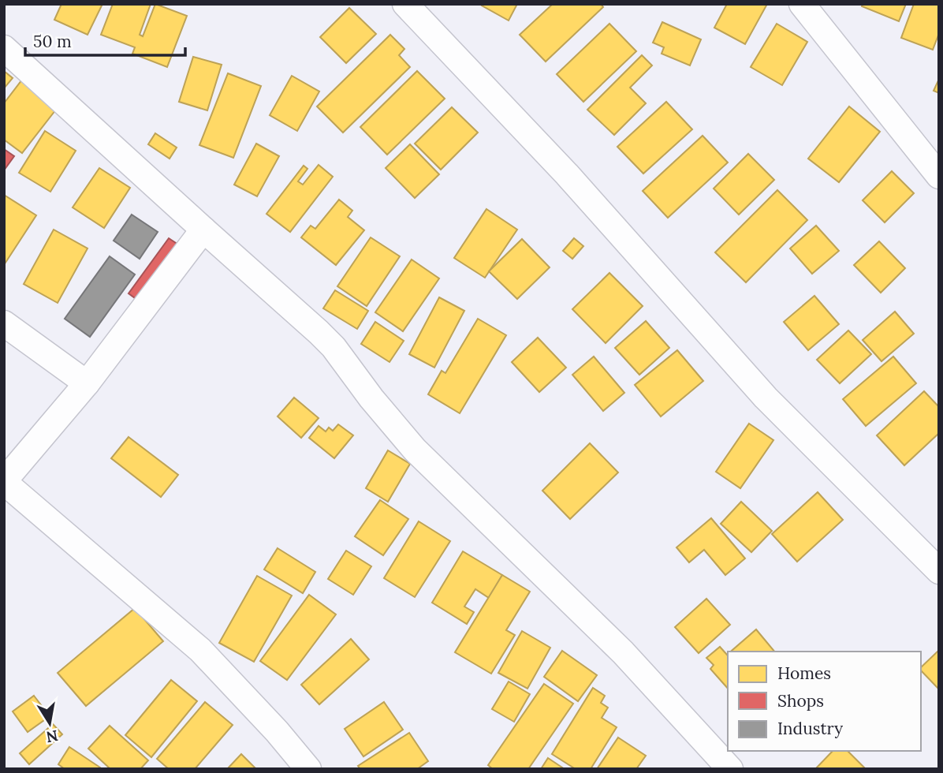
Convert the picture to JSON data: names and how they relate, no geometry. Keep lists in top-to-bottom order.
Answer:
{
  "legend": ["Homes", "Shops", "Industry"],
  "scale_bar": "50 m",
  "north": "bottom"
}
